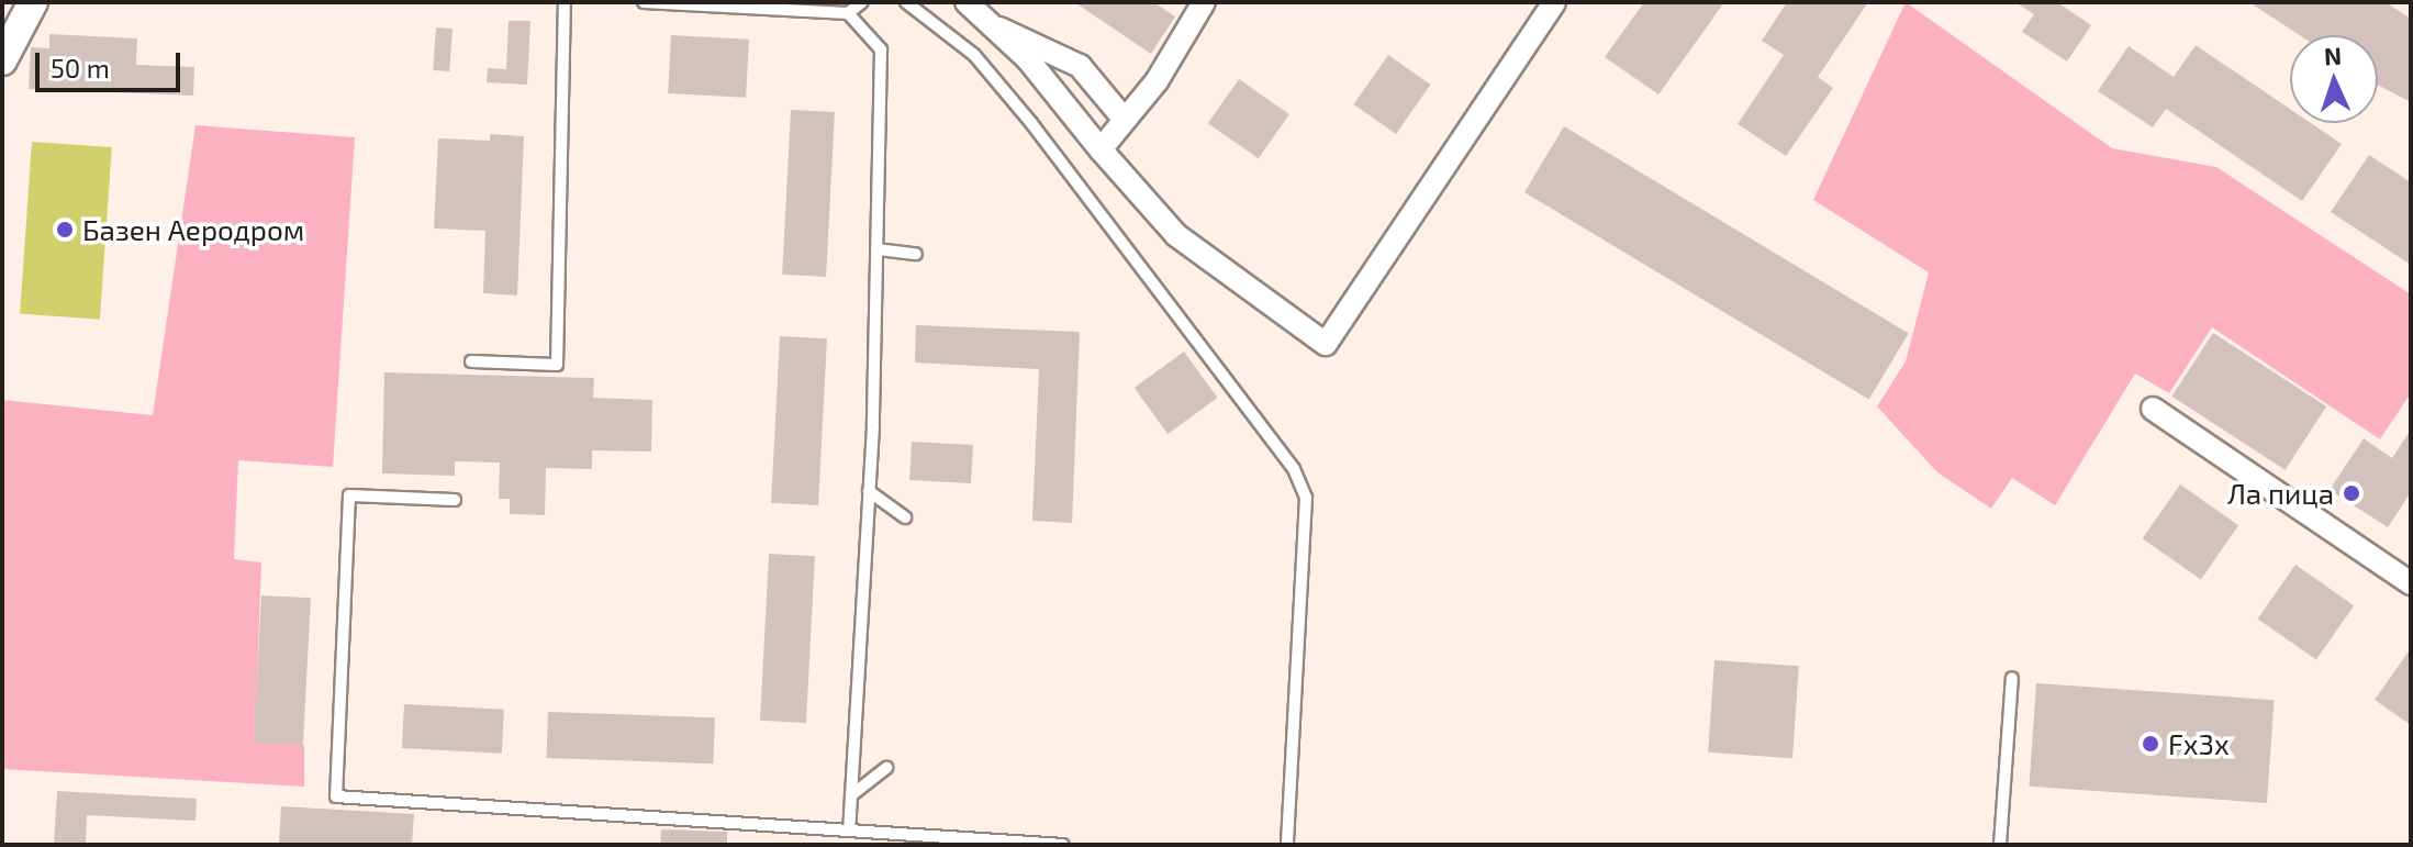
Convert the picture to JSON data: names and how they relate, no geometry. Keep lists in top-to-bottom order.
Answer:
{
  "places": ["Базен Аеродром", "Ла пица", "Fx3x"],
  "scale_bar": "50 m",
  "north": "top"
}
